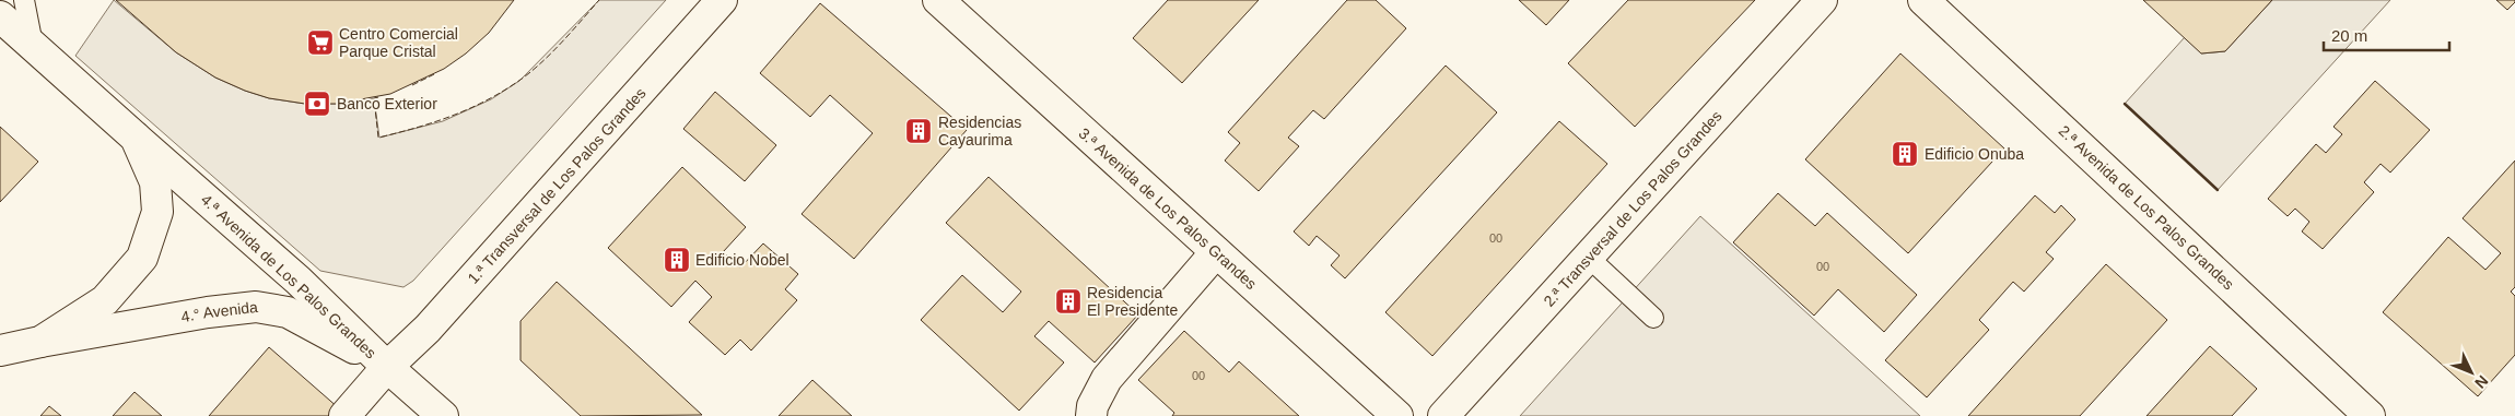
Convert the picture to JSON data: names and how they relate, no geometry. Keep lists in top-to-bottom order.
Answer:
{
  "streets": {
    "street": [
      "1.ª Transversal de Los Palos Grandes",
      "2.ª Avenida de Los Palos Grandes",
      "3.ª Avenida de Los Palos Grandes",
      "2.ª Transversal de Los Palos Grandes",
      "4.ª Avenida de Los Palos Grandes",
      "4.° Avenida"
    ]
  },
  "crossings": [
    ["1.ª Transversal de Los Palos Grandes", "4.ª Avenida de Los Palos Grandes"],
    ["1.ª Transversal de Los Palos Grandes", "4.° Avenida"],
    ["4.ª Avenida de Los Palos Grandes", "4.° Avenida"]
  ],
  "places": {
    "supermarket": ["Centro Comercial Parque Cristal"],
    "bank": ["Banco Exterior"],
    "building": [
      "Residencias Cayaurima",
      "Edificio Onuba",
      "Edificio Nobel",
      "Residencia El Presidente"
    ]
  },
  "house_numbers": ["00", "00", "00"],
  "scale_bar": "20 m",
  "north": "bottom right"
}
